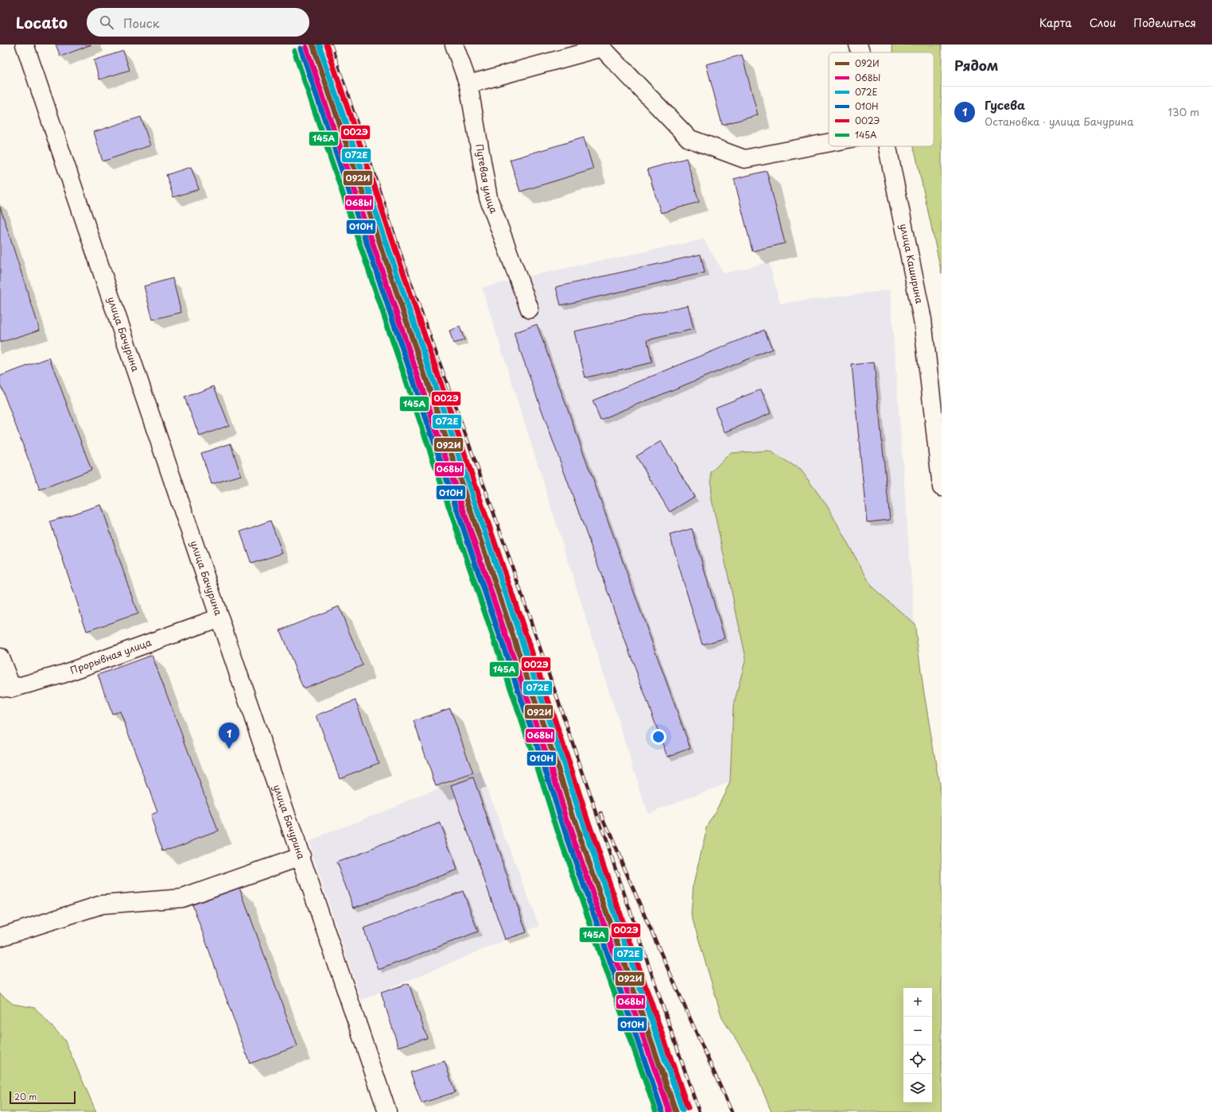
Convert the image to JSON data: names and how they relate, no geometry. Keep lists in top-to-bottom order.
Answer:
{
  "streets": {
    "street": [
      "Путевая улица",
      "улица Каширина",
      "улица Бачурина",
      "Прорывная улица"
    ]
  },
  "crossings": [
    ["улица Бачурина", "Прорывная улица"]
  ],
  "lines": [
    "transit line 092И",
    "transit line 072Е",
    "transit line 002Э",
    "transit line 068Ы",
    "transit line 010Н",
    "transit line 145А"
  ],
  "legend": [
    "092И",
    "068Ы",
    "072Е",
    "010Н",
    "002Э",
    "145А"
  ],
  "scale_bar": "20 m",
  "page": {
    "header": "Locato",
    "search": "Поиск",
    "nav": ["Карта", "Слои", "Поделиться"],
    "heading": "Рядом",
    "list": [
      {
        "mark": "1",
        "name": "Гусева",
        "note": "Остановка · улица Бачурина",
        "value": "130 m"
      }
    ],
    "pins": "1",
    "map_buttons": ["+", "−"],
    "scale": "20 m"
  }
}
